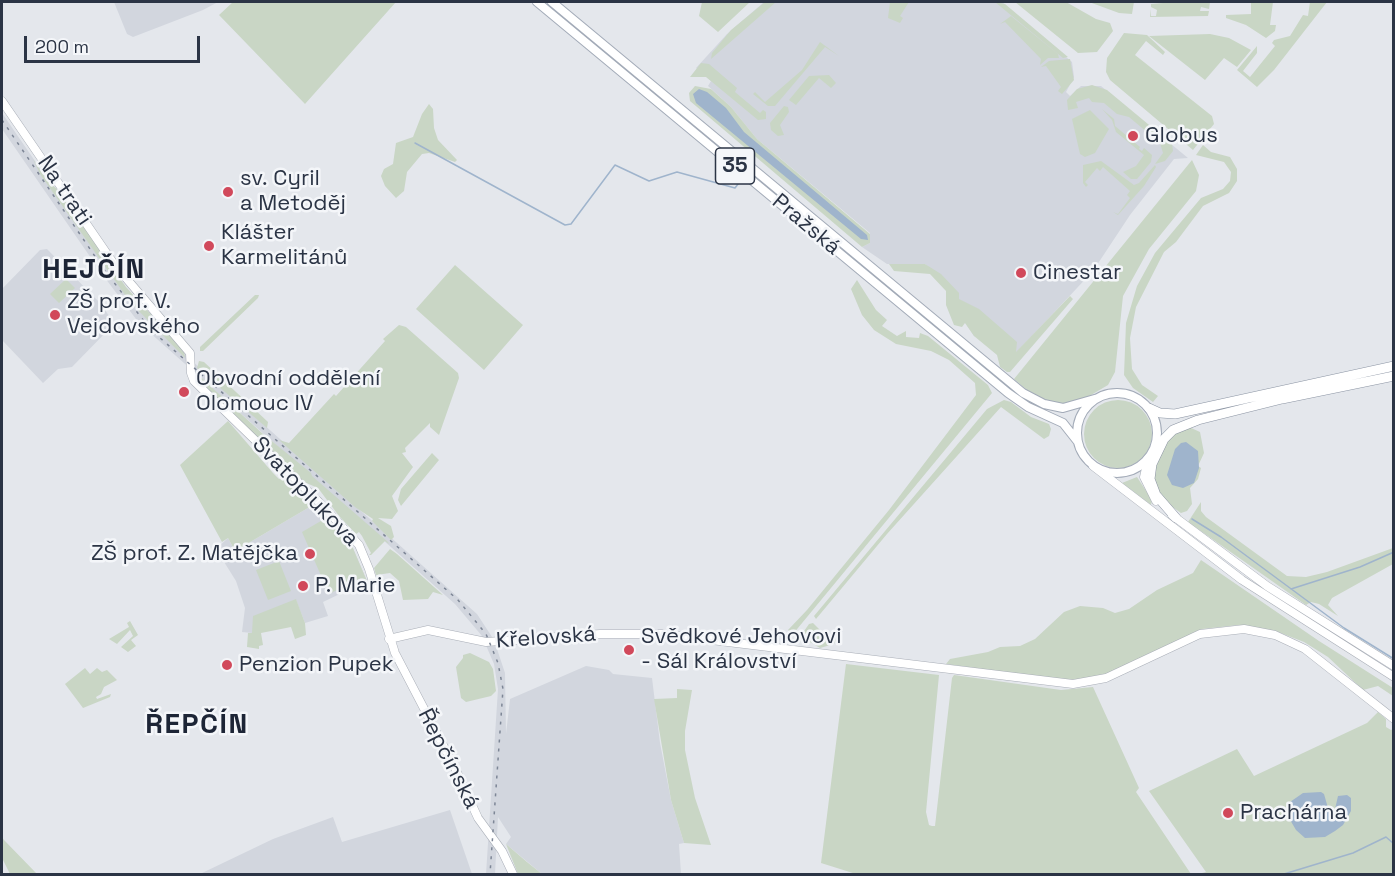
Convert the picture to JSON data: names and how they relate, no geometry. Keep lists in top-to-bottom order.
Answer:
{
  "streets": {
    "main road": [
      "35",
      "Na trati",
      "Pražská",
      "Svatoplukova",
      "Křelovská",
      "Řepčínská"
    ]
  },
  "crossings": [
    ["Na trati", "Svatoplukova"],
    ["Svatoplukova", "Křelovská"],
    ["Svatoplukova", "Řepčínská"],
    ["Křelovská", "Řepčínská"]
  ],
  "districts": ["HEJČÍN", "ŘEPČÍN"],
  "places": [
    "Globus",
    "sv. Cyril a Metoděj",
    "Klášter Karmelitánů",
    "Cinestar",
    "ZŠ prof. V. Vejdovského",
    "Obvodní oddělení Olomouc IV",
    "ZŠ prof. Z. Matějčka",
    "P. Marie",
    "Svědkové Jehovovi - Sál Království",
    "Penzion Pupek",
    "Prachárna"
  ],
  "scale_bar": "200 m"
}
